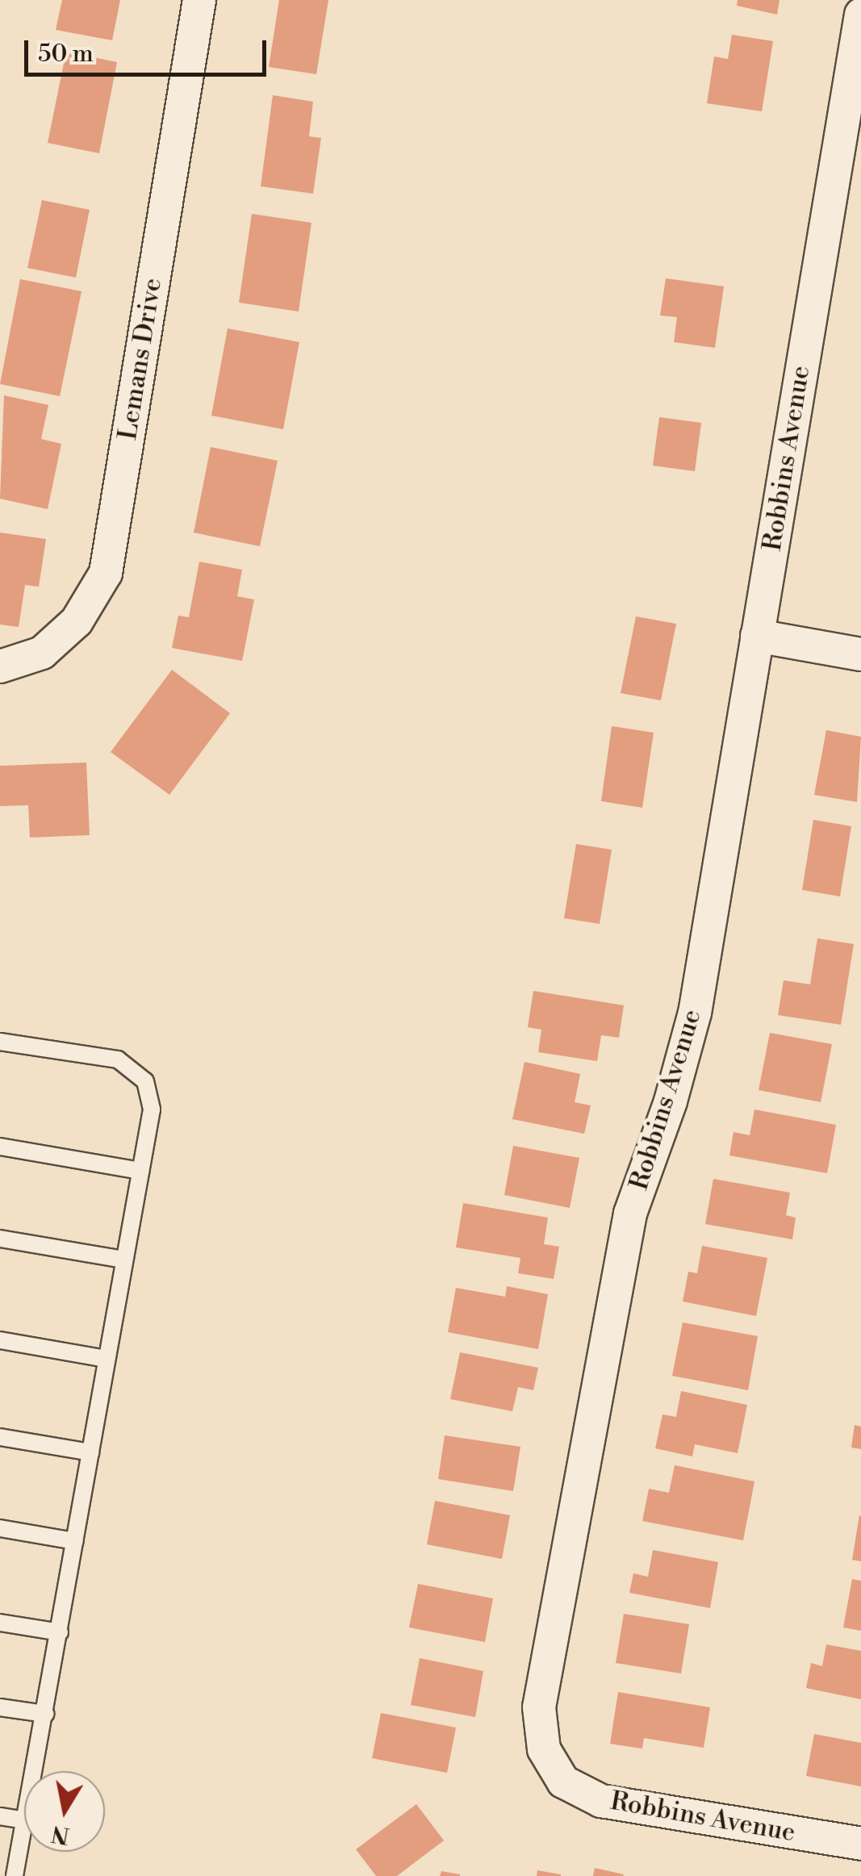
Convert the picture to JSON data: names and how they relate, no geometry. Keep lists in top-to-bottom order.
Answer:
{
  "streets": {
    "street": ["Lemans Drive", "Robbins Avenue"]
  },
  "scale_bar": "50 m",
  "north": "bottom"
}
